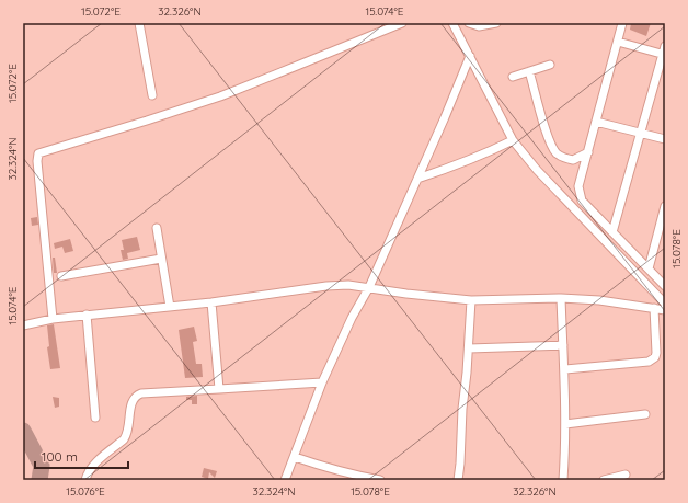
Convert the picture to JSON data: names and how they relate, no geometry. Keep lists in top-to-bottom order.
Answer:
{
  "scale_bar": "100 m",
  "coordinates": [
    "15.072°E",
    "32.326°N",
    "15.074°E",
    "32.324°N",
    "15.078°E",
    "15.076°E"
  ]
}
